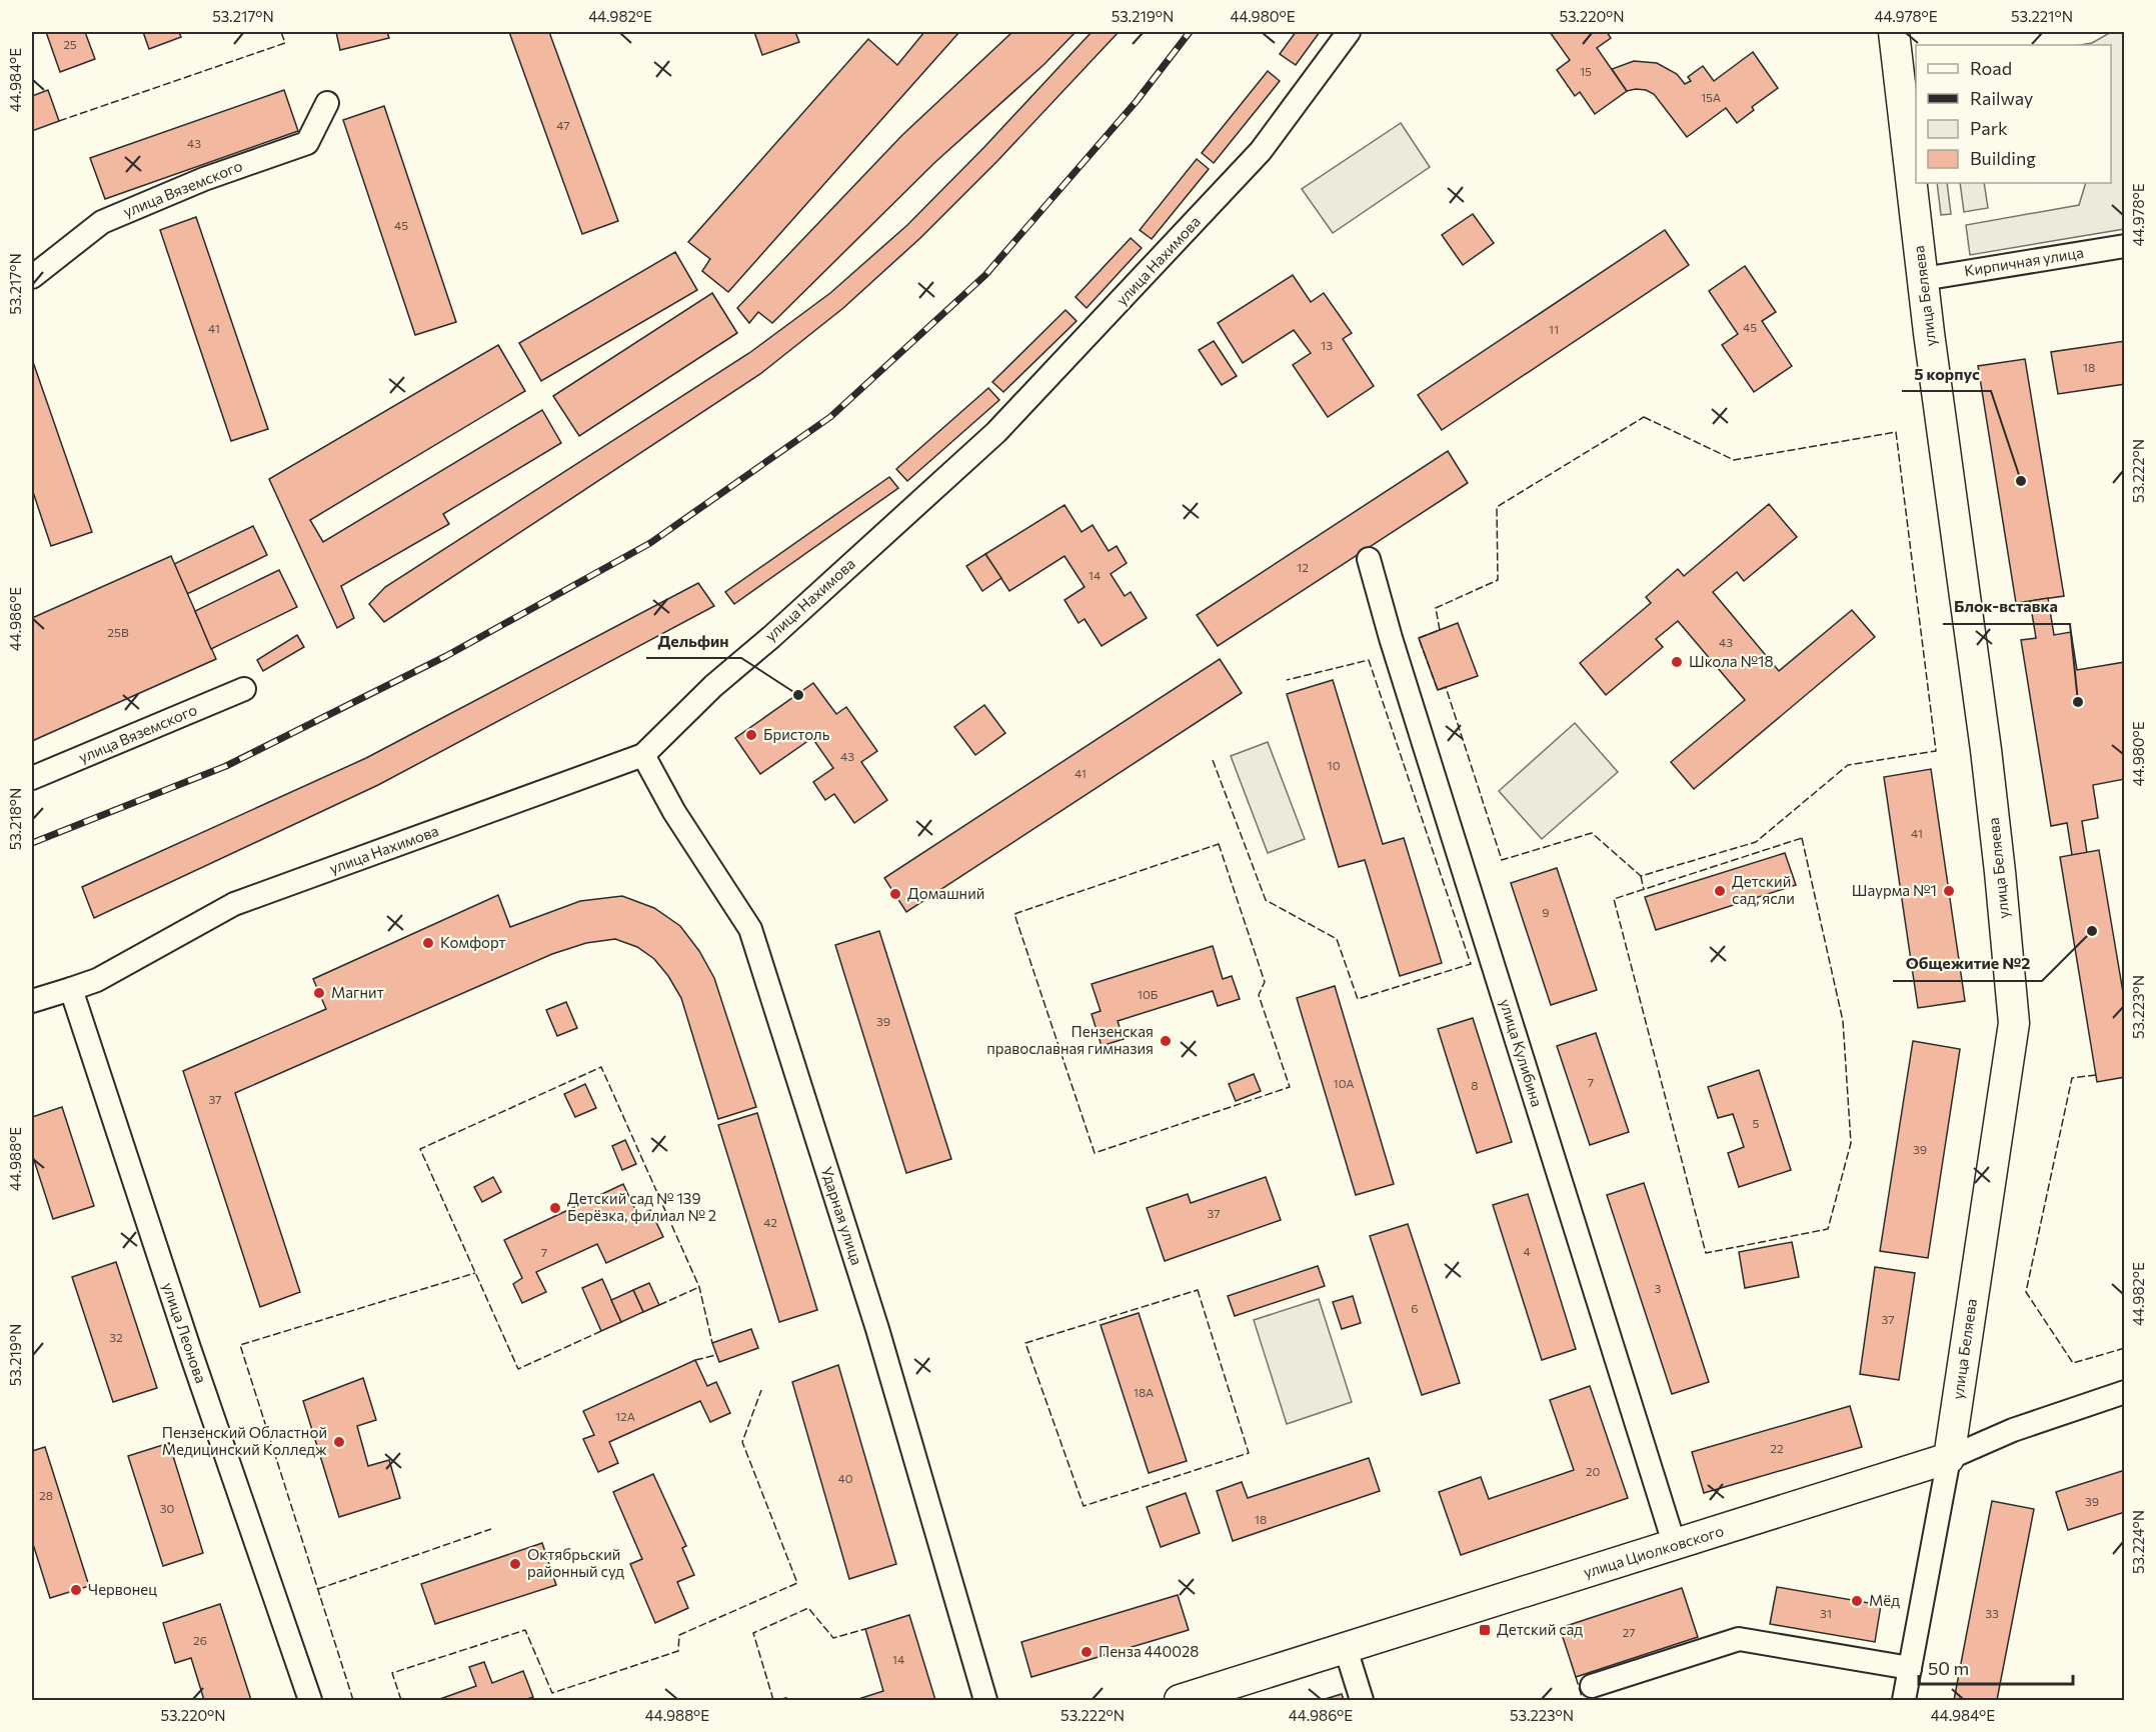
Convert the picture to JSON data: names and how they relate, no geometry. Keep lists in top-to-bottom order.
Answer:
{
  "streets": {
    "main road": ["улица Беляева", "улица Циолковского"],
    "street": [
      "улица Вяземского",
      "улица Нахимова",
      "Кирпичная улица",
      "улица Кулибина",
      "Ударная улица",
      "улица Леонова"
    ]
  },
  "crossings": [
    ["улица Нахимова", "Ударная улица"],
    ["улица Нахимова", "улица Леонова"],
    ["Кирпичная улица", "улица Беляева"],
    ["улица Беляева", "улица Циолковского"],
    ["улица Кулибина", "улица Циолковского"]
  ],
  "places": {
    "other": [
      "5 корпус",
      "Школа №18",
      "Дельфин",
      "Блок-вставка",
      "Бристоль",
      "Детский сад, ясли",
      "Шаурма №1",
      "Домашний",
      "Общежитие №2",
      "Комфорт",
      "Магнит",
      "Пензенская православная гимназия",
      "Детский сад № 139 Берёзка, филиал № 2",
      "Пензенский Областной Медицинский Колледж",
      "Октябрьский районный суд",
      "Червонец",
      "Мёд",
      "Пенза 440028"
    ],
    "transit": ["Детский сад"]
  },
  "house_numbers": [
    "25",
    "15",
    "15А",
    "47",
    "43",
    "45",
    "45",
    "41",
    "11",
    "13",
    "18",
    "12",
    "14",
    "25В",
    "43",
    "43",
    "10",
    "41",
    "41",
    "9",
    "10Б",
    "39",
    "7",
    "10А",
    "8",
    "37",
    "5",
    "39",
    "37",
    "42",
    "4",
    "7",
    "3",
    "6",
    "37",
    "32",
    "18А",
    "12А",
    "22",
    "20",
    "40",
    "28",
    "39",
    "30",
    "18",
    "31",
    "33",
    "27",
    "26",
    "14"
  ],
  "legend": [
    "Road",
    "Railway",
    "Park",
    "Building"
  ],
  "scale_bar": "50 m",
  "coordinates": [
    "53.217°N",
    "44.982°E",
    "53.219°N",
    "44.980°E",
    "53.220°N",
    "44.978°E",
    "53.221°N",
    "44.984°E",
    "53.222°N",
    "44.986°E",
    "53.218°N",
    "53.223°N",
    "44.988°E",
    "53.224°N"
  ]
}
